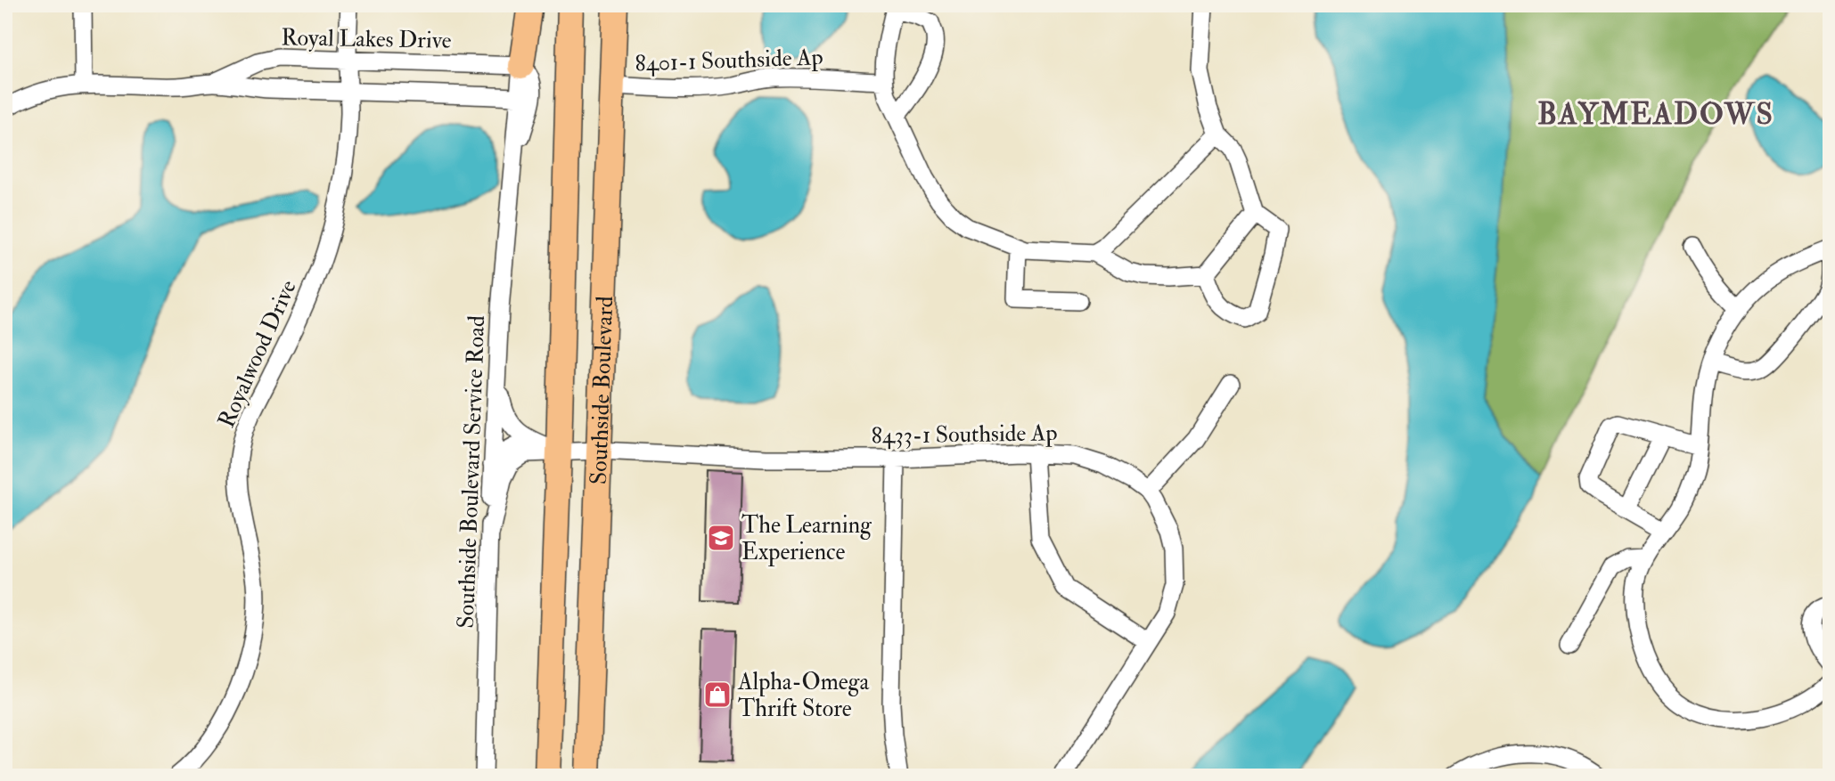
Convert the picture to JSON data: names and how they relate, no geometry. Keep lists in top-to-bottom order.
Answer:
{
  "streets": {
    "highway": ["Southside Boulevard"],
    "street": [
      "Royal Lakes Drive",
      "8401-1 Southside Ap",
      "Royalwood Drive",
      "8433-1 Southside Ap",
      "Southside Boulevard Service Road"
    ]
  },
  "crossings": [
    ["Royal Lakes Drive", "Royalwood Drive"],
    ["Royal Lakes Drive", "Southside Boulevard Service Road"],
    ["8401-1 Southside Ap", "Southside Boulevard"],
    ["Southside Boulevard", "8433-1 Southside Ap"],
    ["8433-1 Southside Ap", "Southside Boulevard Service Road"]
  ],
  "districts": ["BAYMEADOWS"],
  "places": {
    "school or university": ["The Learning Experience"],
    "shop": ["Alpha-Omega Thrift Store"]
  }
}
